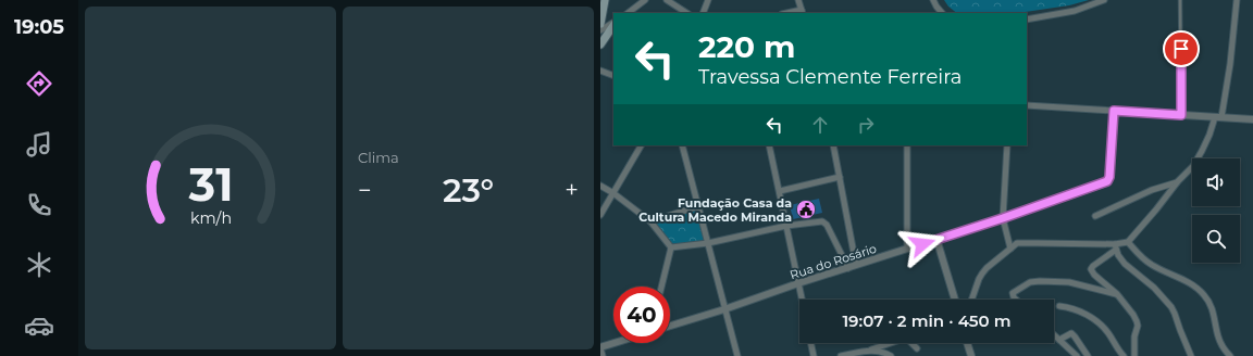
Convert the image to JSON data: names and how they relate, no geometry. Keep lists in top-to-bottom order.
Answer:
{
  "streets": {
    "street": ["Rua do Rosário"]
  },
  "places": {
    "public building": ["Fundação Casa da Cultura Macedo Miranda"]
  },
  "page": {
    "tabs": "19:05",
    "tile": "Clima",
    "turn": ["220 m", "Travessa Clemente Ferreira"],
    "heat": ["−", "23°", "+"],
    "limit": "40",
    "trip": "19:07 · 2 min · 450 m",
    "gauge": ["31", "km/h"]
  }
}
